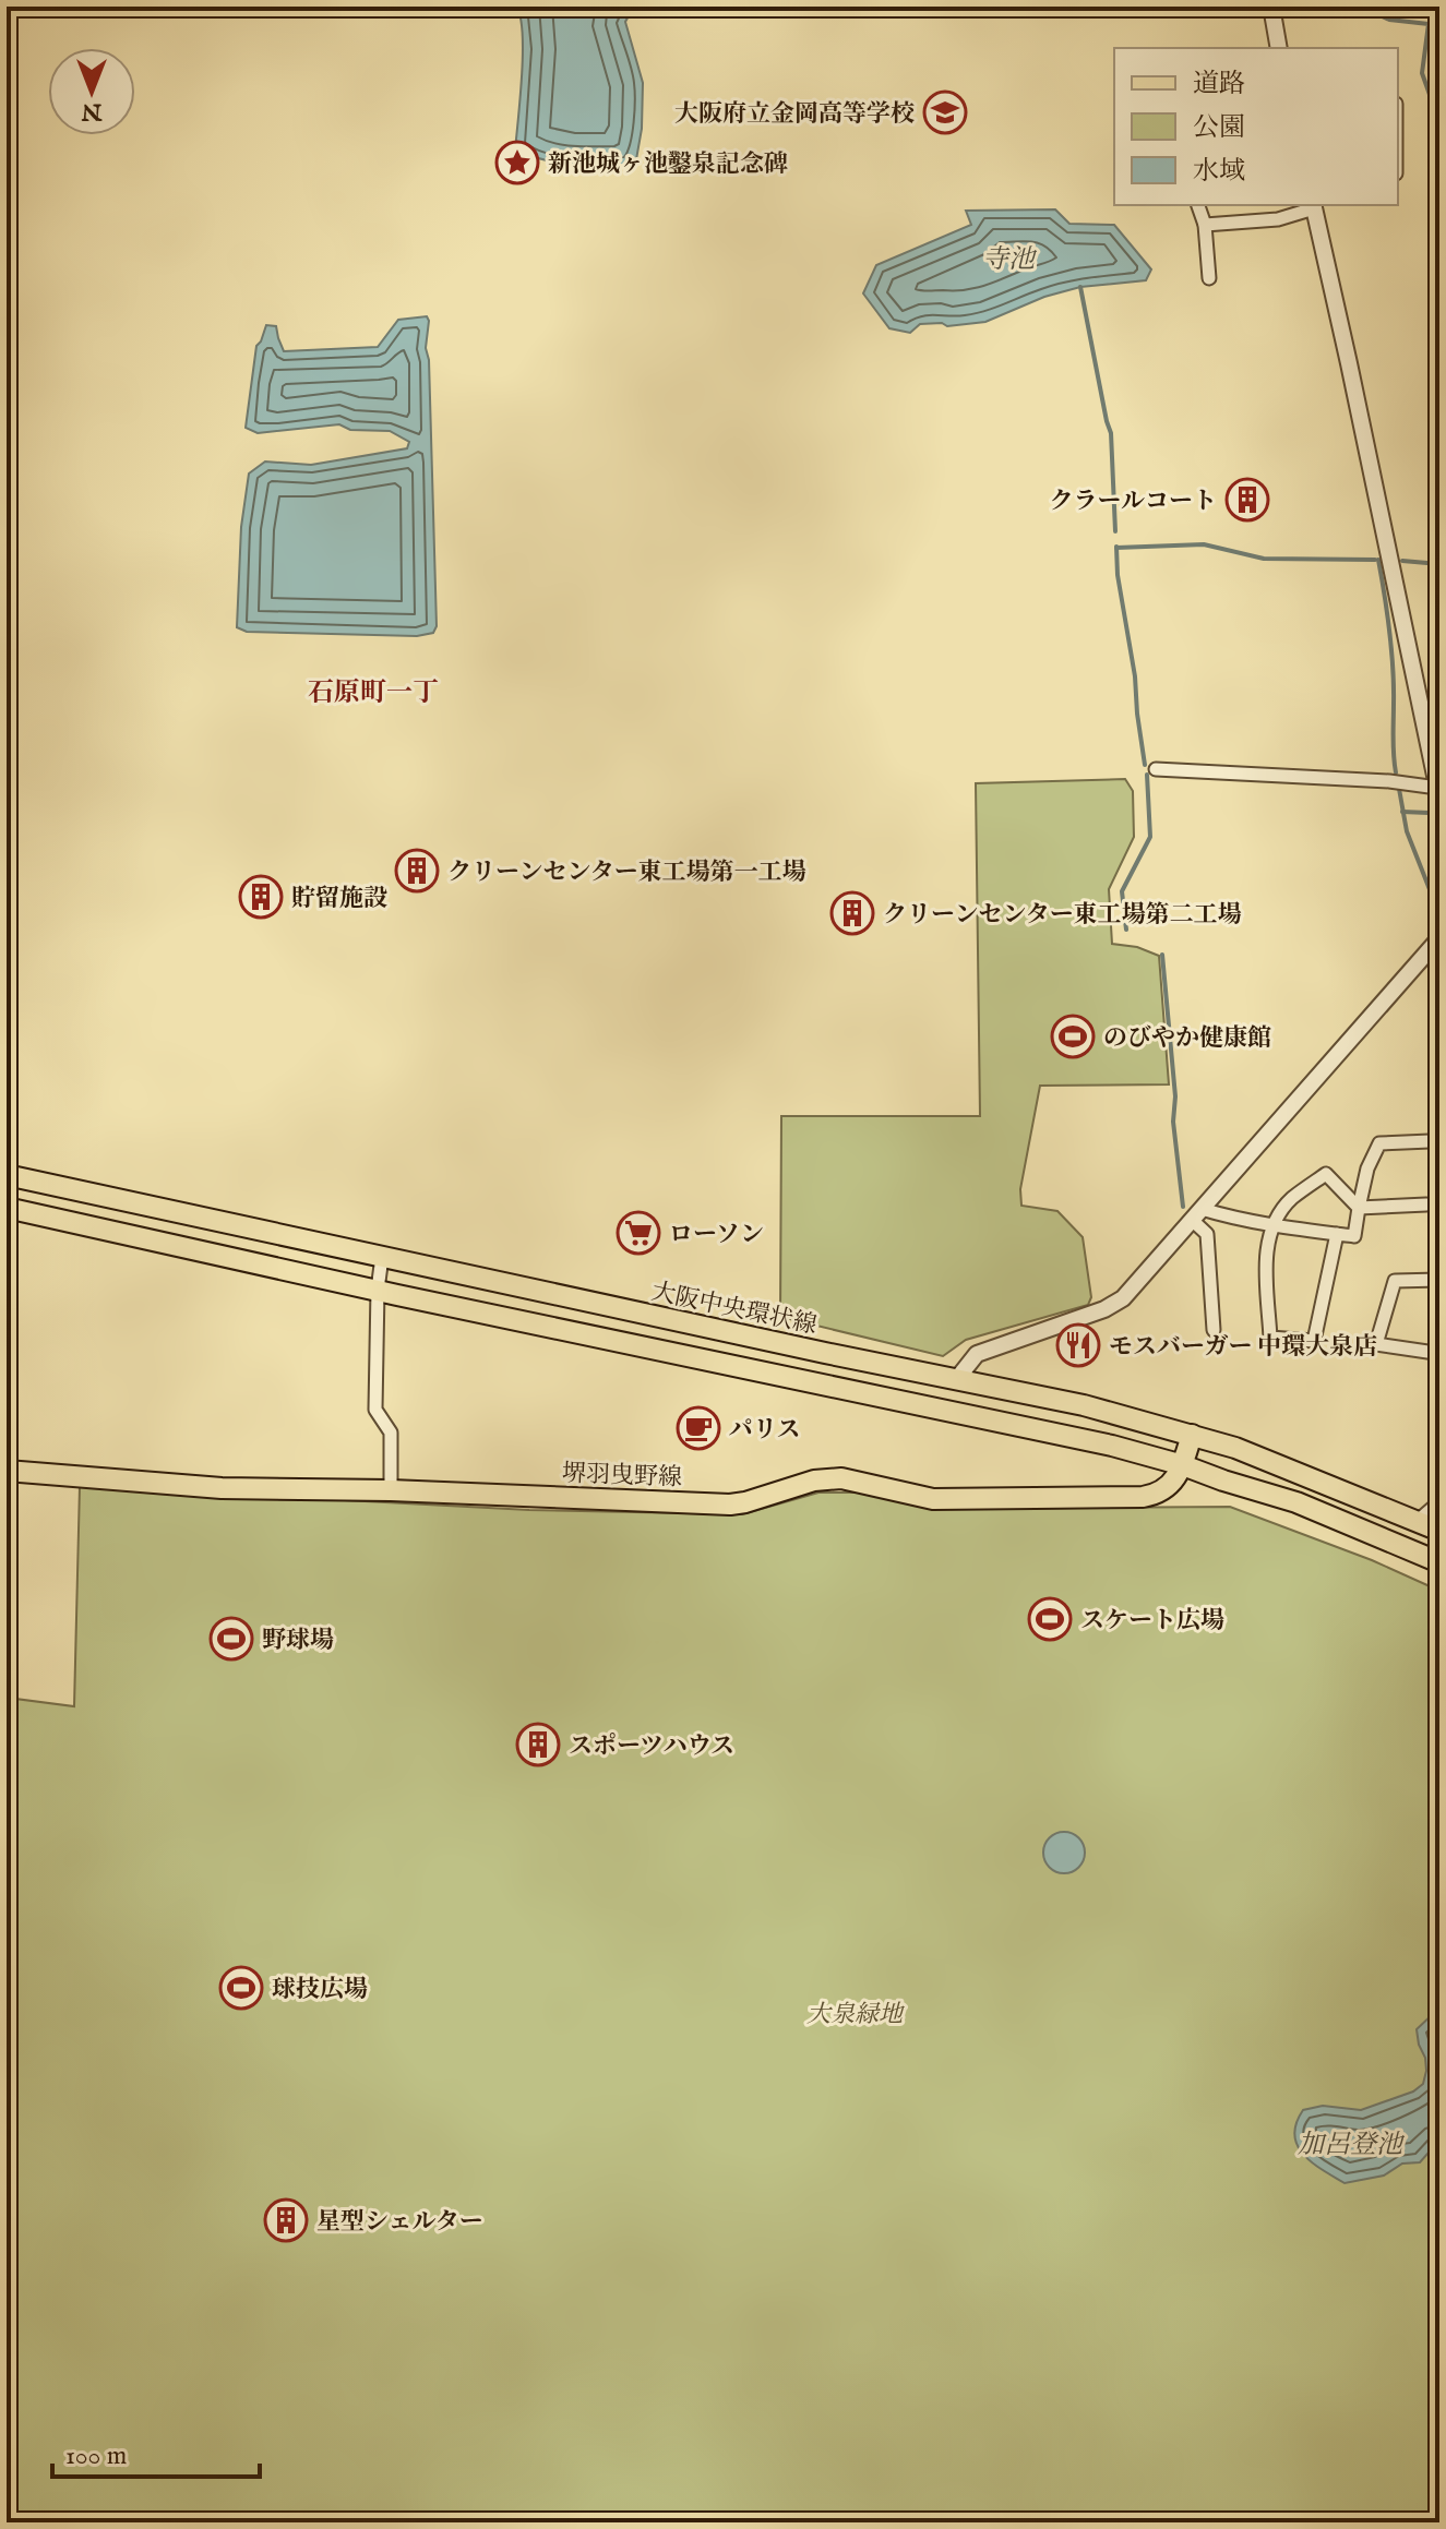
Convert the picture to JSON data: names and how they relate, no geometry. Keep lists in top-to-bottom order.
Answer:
{
  "streets": {
    "main road": ["大阪中央環状線", "堺羽曳野線"]
  },
  "crossings": [
    ["大阪中央環状線", "堺羽曳野線"]
  ],
  "districts": ["石原町一丁"],
  "water": ["寺池", "加呂登池"],
  "parks": ["大泉緑地"],
  "places": {
    "school or university": ["大阪府立金岡高等学校"],
    "place": ["新池城ヶ池鑿泉記念碑"],
    "building": [
      "クラールコート",
      "クリーンセンター東工場第一工場",
      "貯留施設",
      "クリーンセンター東工場第二工場",
      "スポーツハウス",
      "星型シェルター"
    ],
    "sports": [
      "のびやか健康館",
      "スケート広場",
      "野球場",
      "球技広場"
    ],
    "supermarket": ["ローソン"],
    "restaurant": ["モスバーガー 中環大泉店"],
    "cafe": ["パリス"]
  },
  "legend": ["道路", "公園", "水域"],
  "scale_bar": "100 m",
  "north": "bottom"
}
